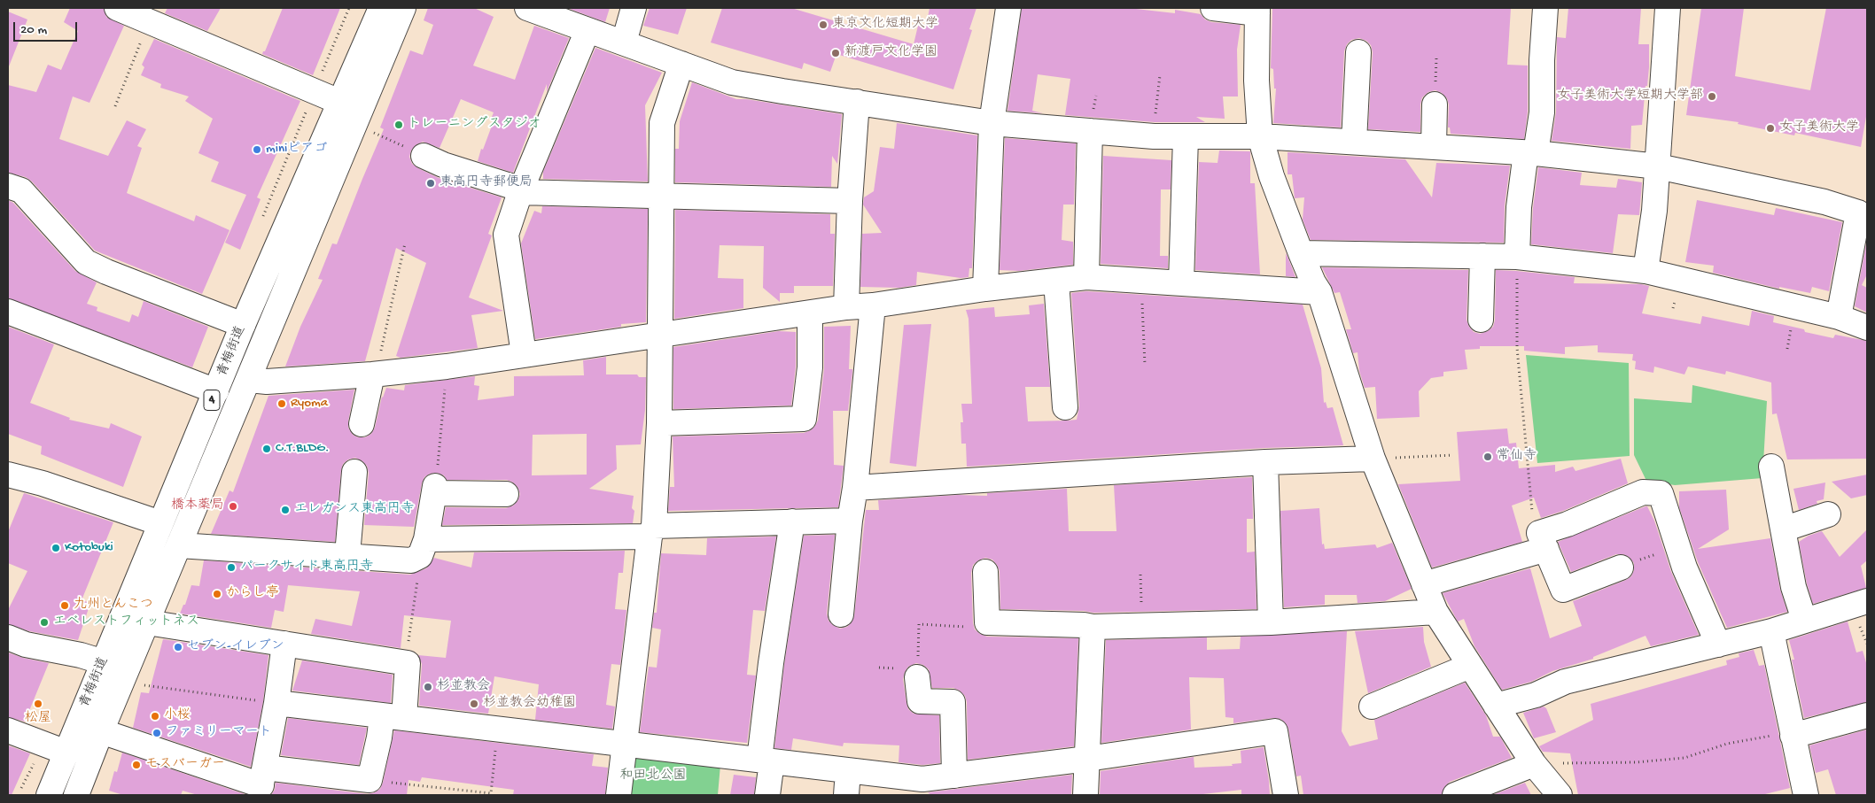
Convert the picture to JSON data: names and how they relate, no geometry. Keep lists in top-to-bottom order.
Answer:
{
  "streets": {
    "street": ["青梅街道", "4"]
  },
  "parks": ["和田北公園"],
  "places": [
    "東京文化短期大学",
    "新渡戸文化学園",
    "女子美術大学短期大学部",
    "トレーニングスタジオ",
    "女子美術大学",
    "miniピアゴ",
    "東高円寺郵便局",
    "Ryoma",
    "C.T.BLDG.",
    "常仙寺",
    "橋本薬局",
    "エレガンス東高円寺",
    "Kotobuki",
    "パークサイド東高円寺",
    "からし亭",
    "九州とんこつ",
    "エベレストフィットネス",
    "セブン-イレブン",
    "杉並教会",
    "松屋",
    "杉並教会幼稚園",
    "小桜",
    "ファミリーマート",
    "モスバーガー"
  ],
  "scale_bar": "20 m"
}
